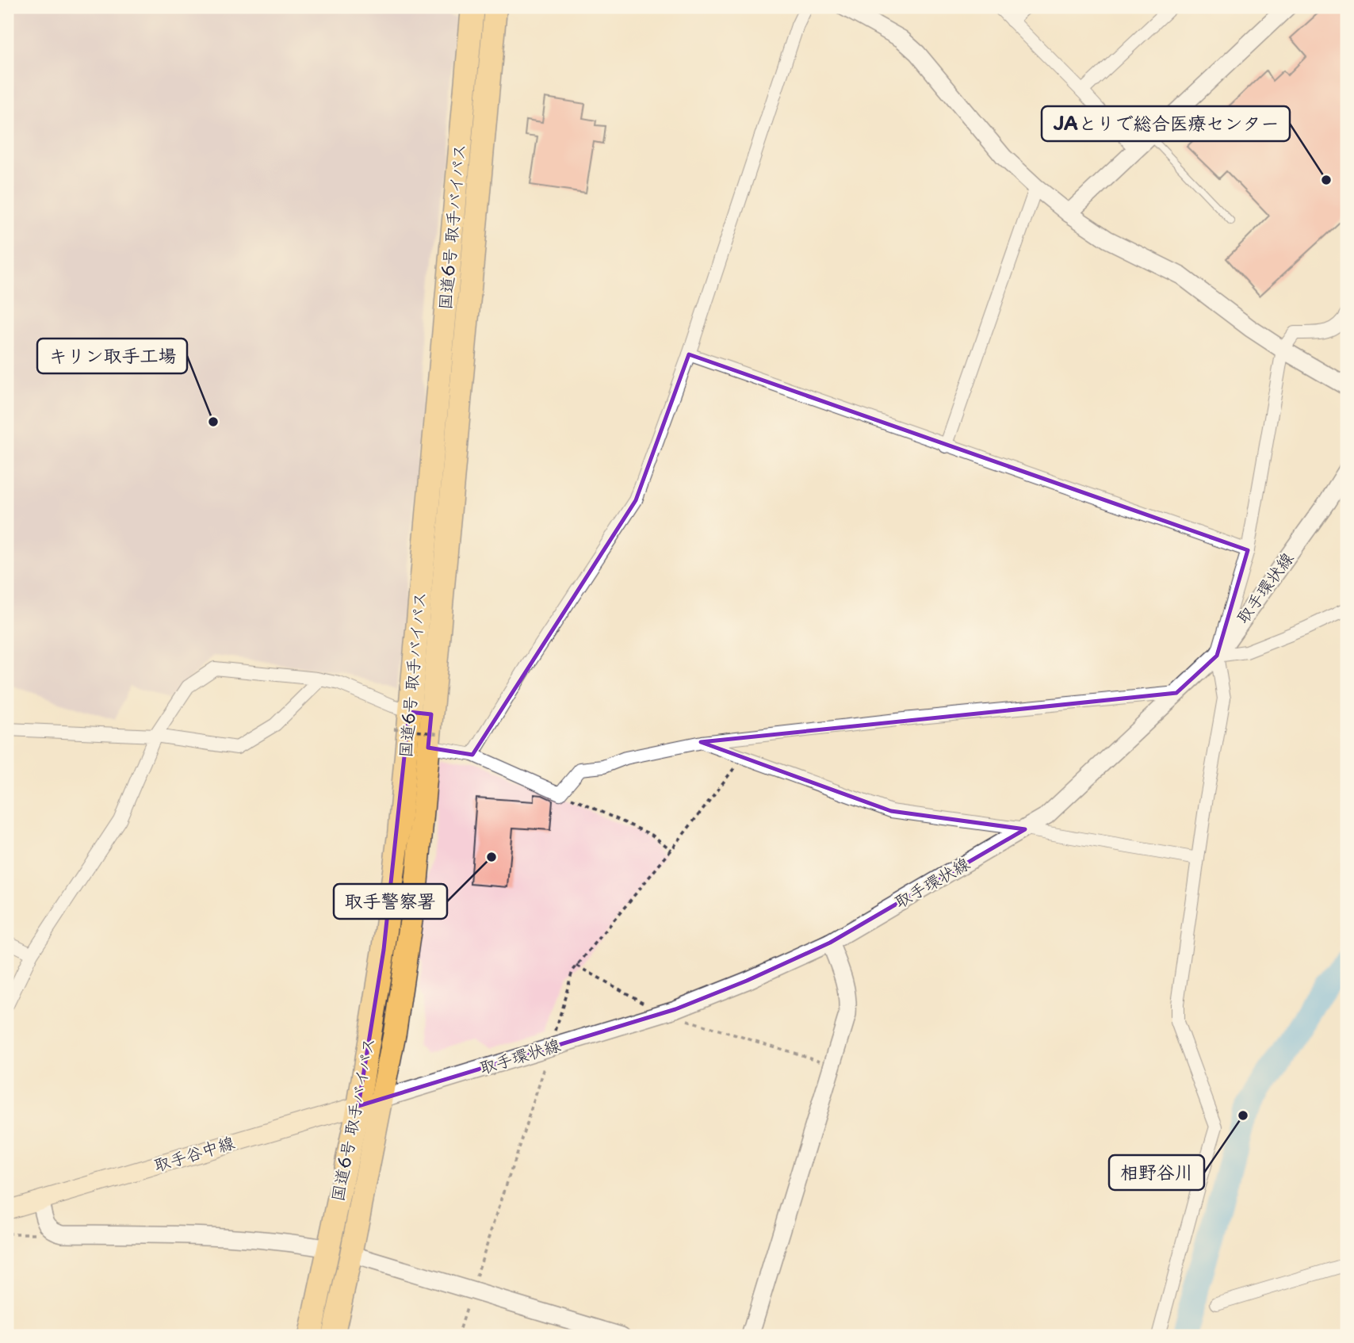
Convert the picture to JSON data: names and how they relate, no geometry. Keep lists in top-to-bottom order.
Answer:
{
  "streets": {
    "highway": ["国道6号 取手バイパス"],
    "main road": ["取手谷中線"],
    "street": ["取手環状線"]
  },
  "crossings": [
    ["国道6号 取手バイパス", "取手環状線"],
    ["国道6号 取手バイパス", "取手谷中線"],
    ["取手環状線", "取手谷中線"]
  ],
  "places": [
    "JAとりで総合医療センター",
    "キリン取手工場",
    "取手警察署",
    "相野谷川"
  ]
}
